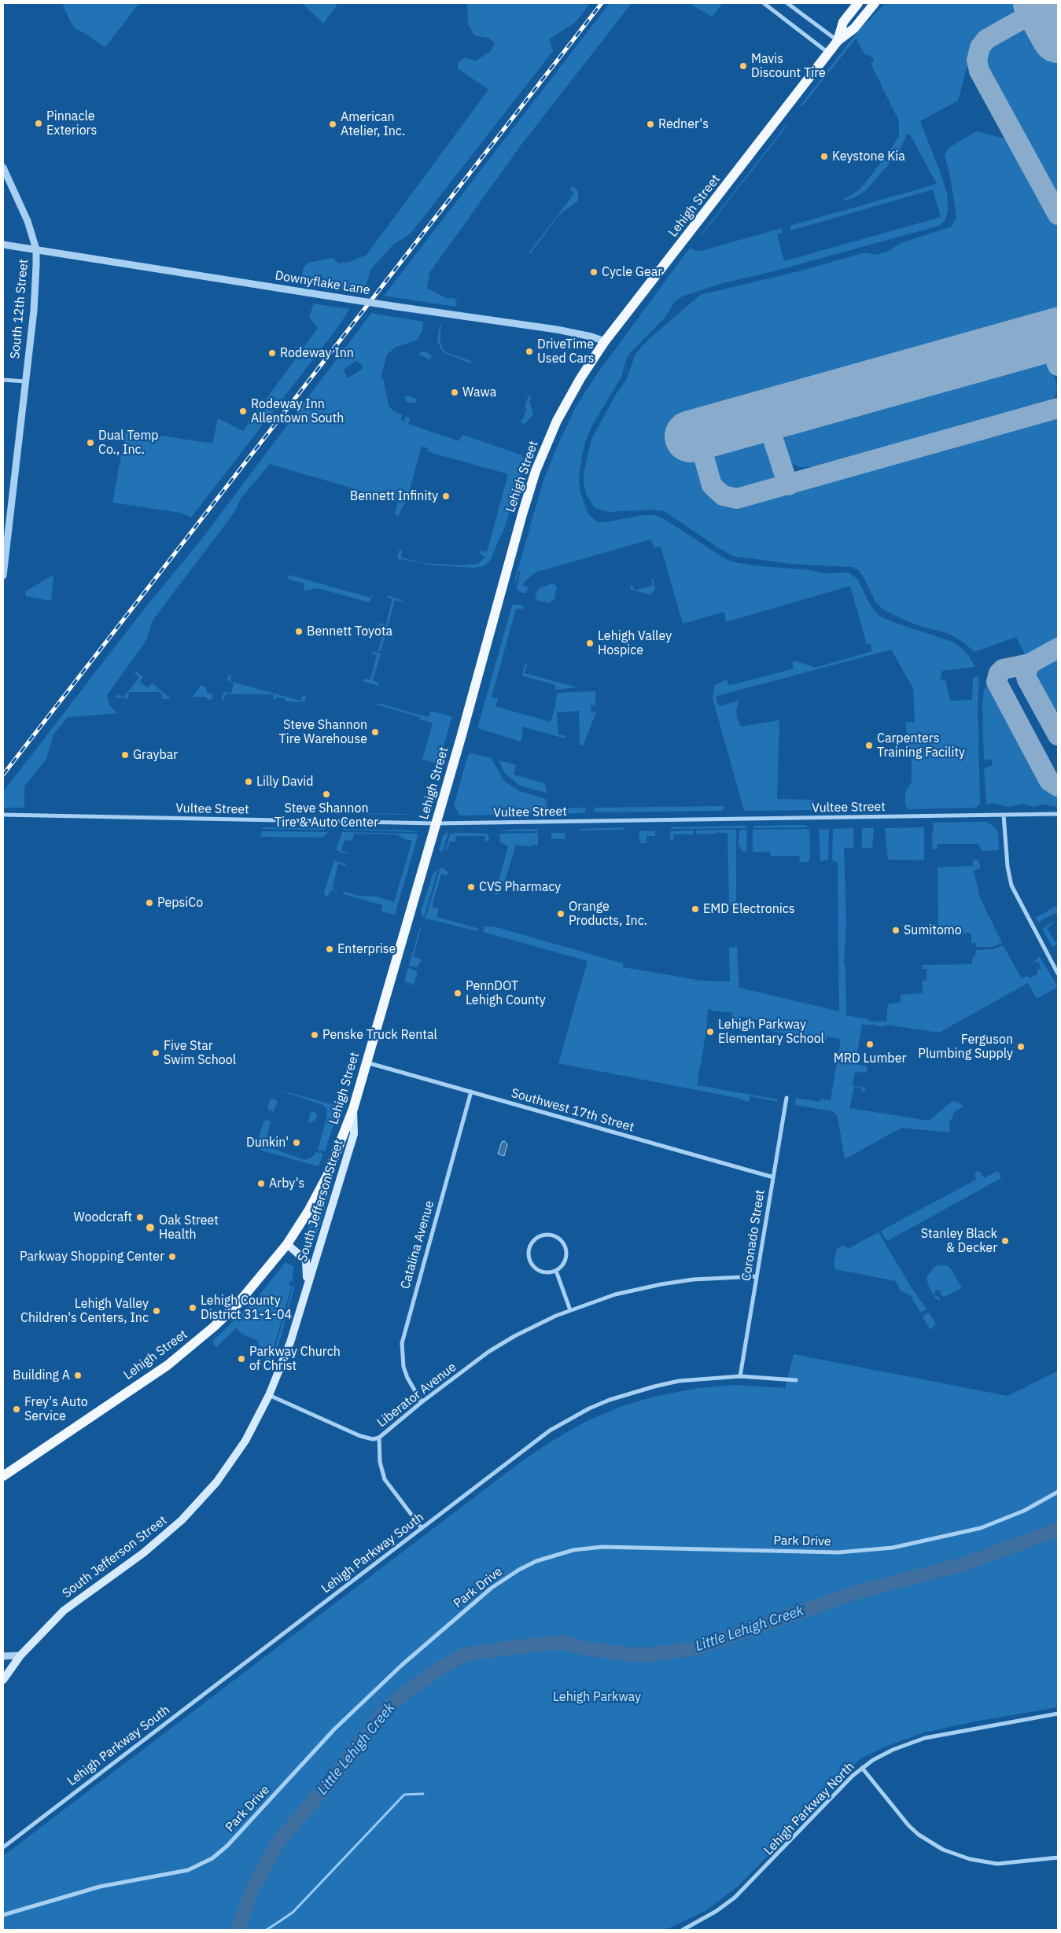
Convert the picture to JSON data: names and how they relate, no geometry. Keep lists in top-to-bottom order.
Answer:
{
  "streets": {
    "main road": ["Lehigh Street", "South Jefferson Street"],
    "street": [
      "Downyflake Lane",
      "South 12th Street",
      "Vultee Street",
      "Southwest 17th Street",
      "Coronado Street",
      "Catalina Avenue",
      "Liberator Avenue",
      "Park Drive",
      "Lehigh Parkway South",
      "Lehigh Parkway North"
    ]
  },
  "crossings": [
    ["Lehigh Street", "Downyflake Lane"],
    ["Lehigh Street", "Vultee Street"],
    ["Lehigh Street", "Southwest 17th Street"],
    ["Lehigh Street", "South Jefferson Street"],
    ["Downyflake Lane", "South 12th Street"],
    ["Southwest 17th Street", "Coronado Street"],
    ["Southwest 17th Street", "Catalina Avenue"],
    ["South Jefferson Street", "Liberator Avenue"],
    ["Coronado Street", "Liberator Avenue"],
    ["Coronado Street", "Lehigh Parkway South"],
    ["Catalina Avenue", "Liberator Avenue"]
  ],
  "water": ["Little Lehigh Creek"],
  "parks": ["Lehigh Parkway"],
  "places": [
    "Mavis Discount Tire",
    "Pinnacle Exteriors",
    "American Atelier, Inc.",
    "Redner's",
    "Keystone Kia",
    "Cycle Gear",
    "DriveTime Used Cars",
    "Rodeway Inn",
    "Wawa",
    "Rodeway Inn Allentown South",
    "Dual Temp Co., Inc.",
    "Bennett Infinity",
    "Bennett Toyota",
    "Lehigh Valley Hospice",
    "Steve Shannon Tire Warehouse",
    "Carpenters Training Facility",
    "Graybar",
    "Lilly David",
    "Steve Shannon Tire & Auto Center",
    "CVS Pharmacy",
    "PepsiCo",
    "EMD Electronics",
    "Orange Products, Inc.",
    "Sumitomo",
    "Enterprise",
    "PennDOT Lehigh County",
    "Lehigh Parkway Elementary School",
    "Penske Truck Rental",
    "MRD Lumber",
    "Ferguson Plumbing Supply",
    "Five Star Swim School",
    "Dunkin'",
    "Arby's",
    "Woodcraft",
    "Oak Street Health",
    "Stanley Black & Decker",
    "Parkway Shopping Center",
    "Lehigh County District 31-1-04",
    "Lehigh Valley Children's Centers, Inc",
    "Parkway Church of Christ",
    "Building A",
    "Frey's Auto Service"
  ]
}
